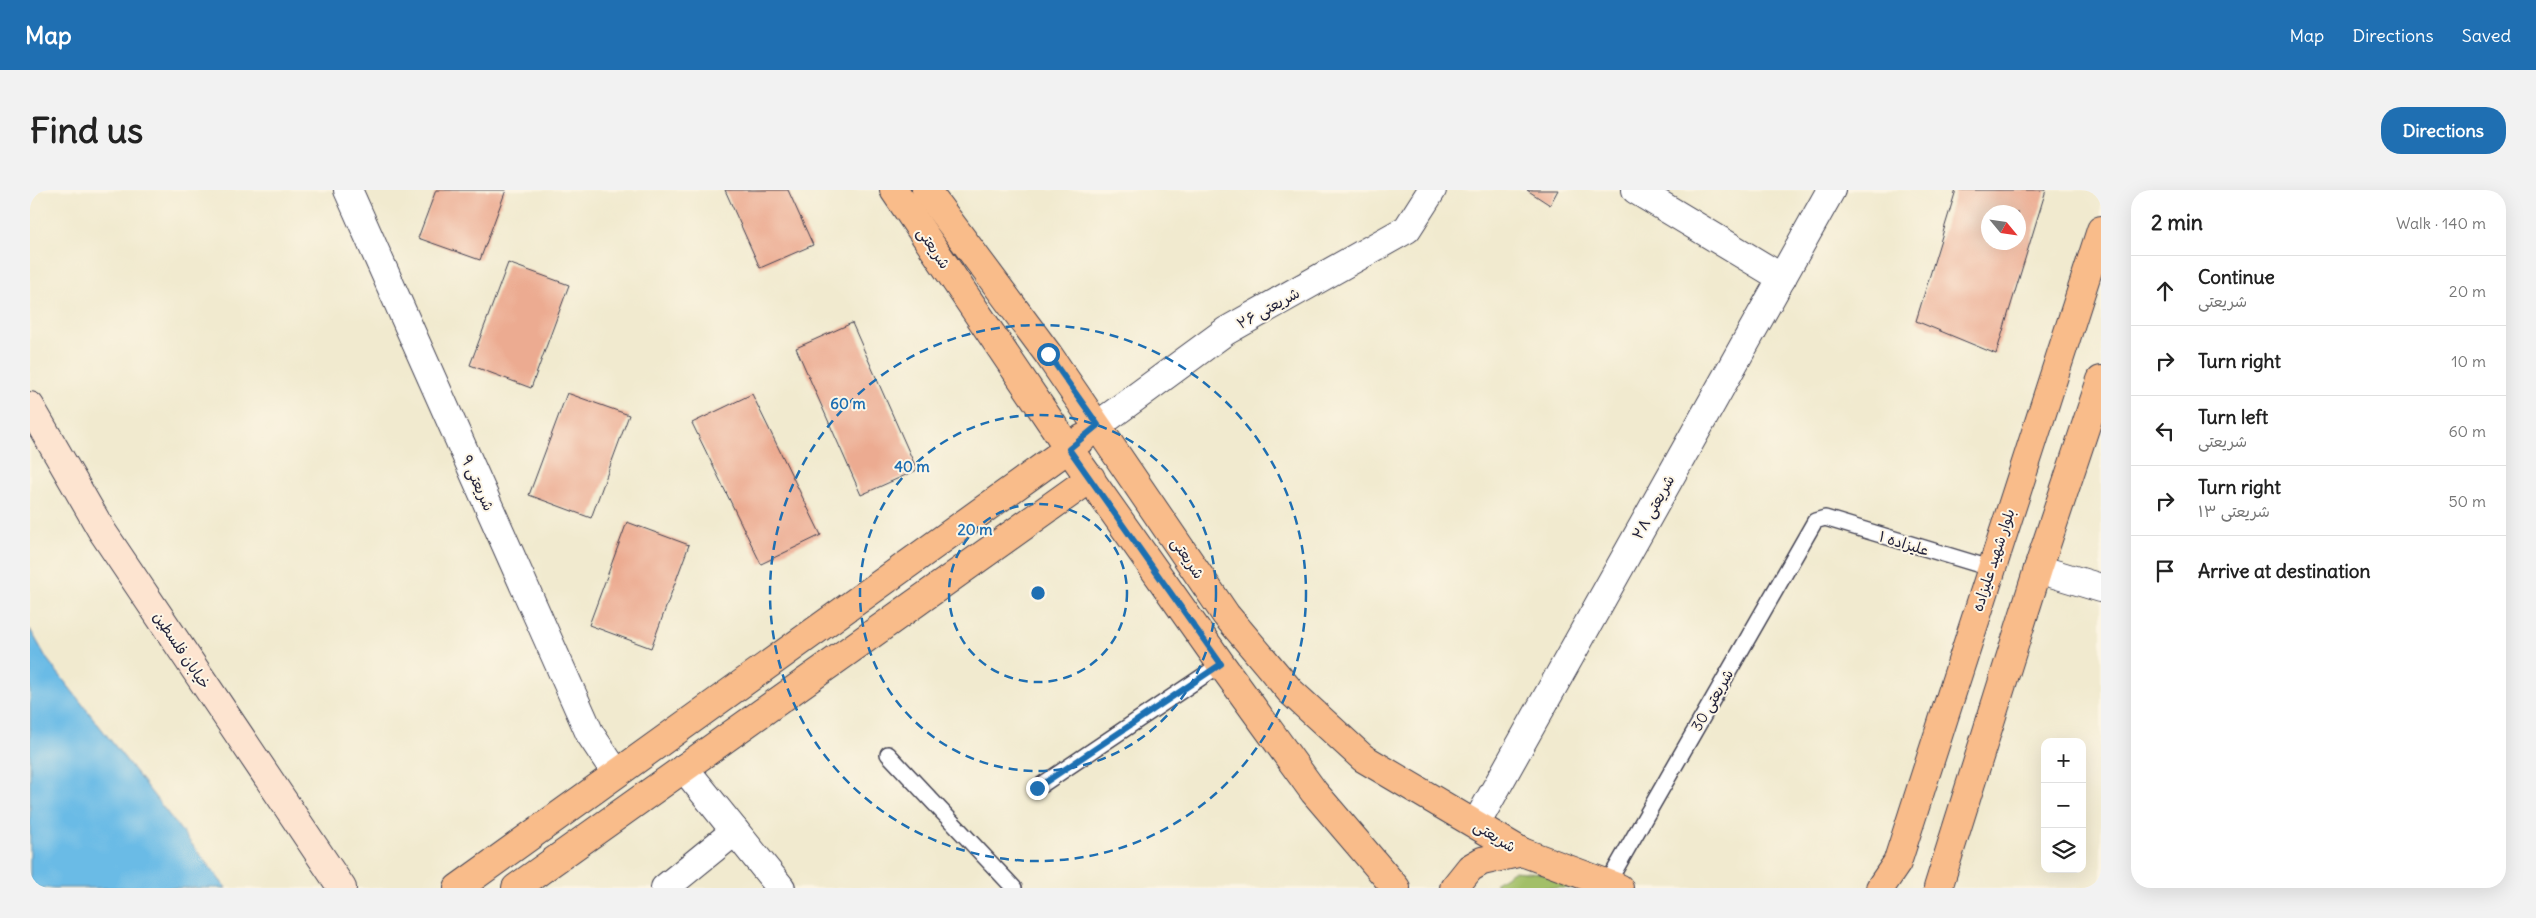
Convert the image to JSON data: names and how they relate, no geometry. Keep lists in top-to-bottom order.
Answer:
{
  "streets": {
    "main road": ["شریعتی", "بلوار شهید علیزاده", "خیابان فلسطین"],
    "street": ["شریعتی ۲۶", "شریعتی ۹", "شریعتی ۲۸"],
    "lane": ["علیزاده ۱", "شریعتی 30"]
  },
  "crossings": [
    ["شریعتی", "شریعتی ۲۶"],
    ["شریعتی", "شریعتی ۲۸"],
    ["شریعتی", "شریعتی 30"],
    ["علیزاده ۱", "بلوار شهید علیزاده"],
    ["علیزاده ۱", "شریعتی 30"]
  ],
  "north": "bottom right",
  "page": {
    "header": "Map",
    "nav": ["Map", "Directions", "Saved"],
    "buttons": "Directions",
    "title": "Find us",
    "heading": ["2 min", "Walk · 140 m"],
    "list": [
      ["Continue", "شریعتی", "20 m"],
      ["Turn right", "10 m"],
      ["Turn left", "شریعتی", "60 m"],
      ["Turn right", "شریعتی ۱۳", "50 m"],
      "Arrive at destination"
    ],
    "map_buttons": ["+", "−"]
  },
  "rings": ["60 m", "40 m", "20 m"]
}
